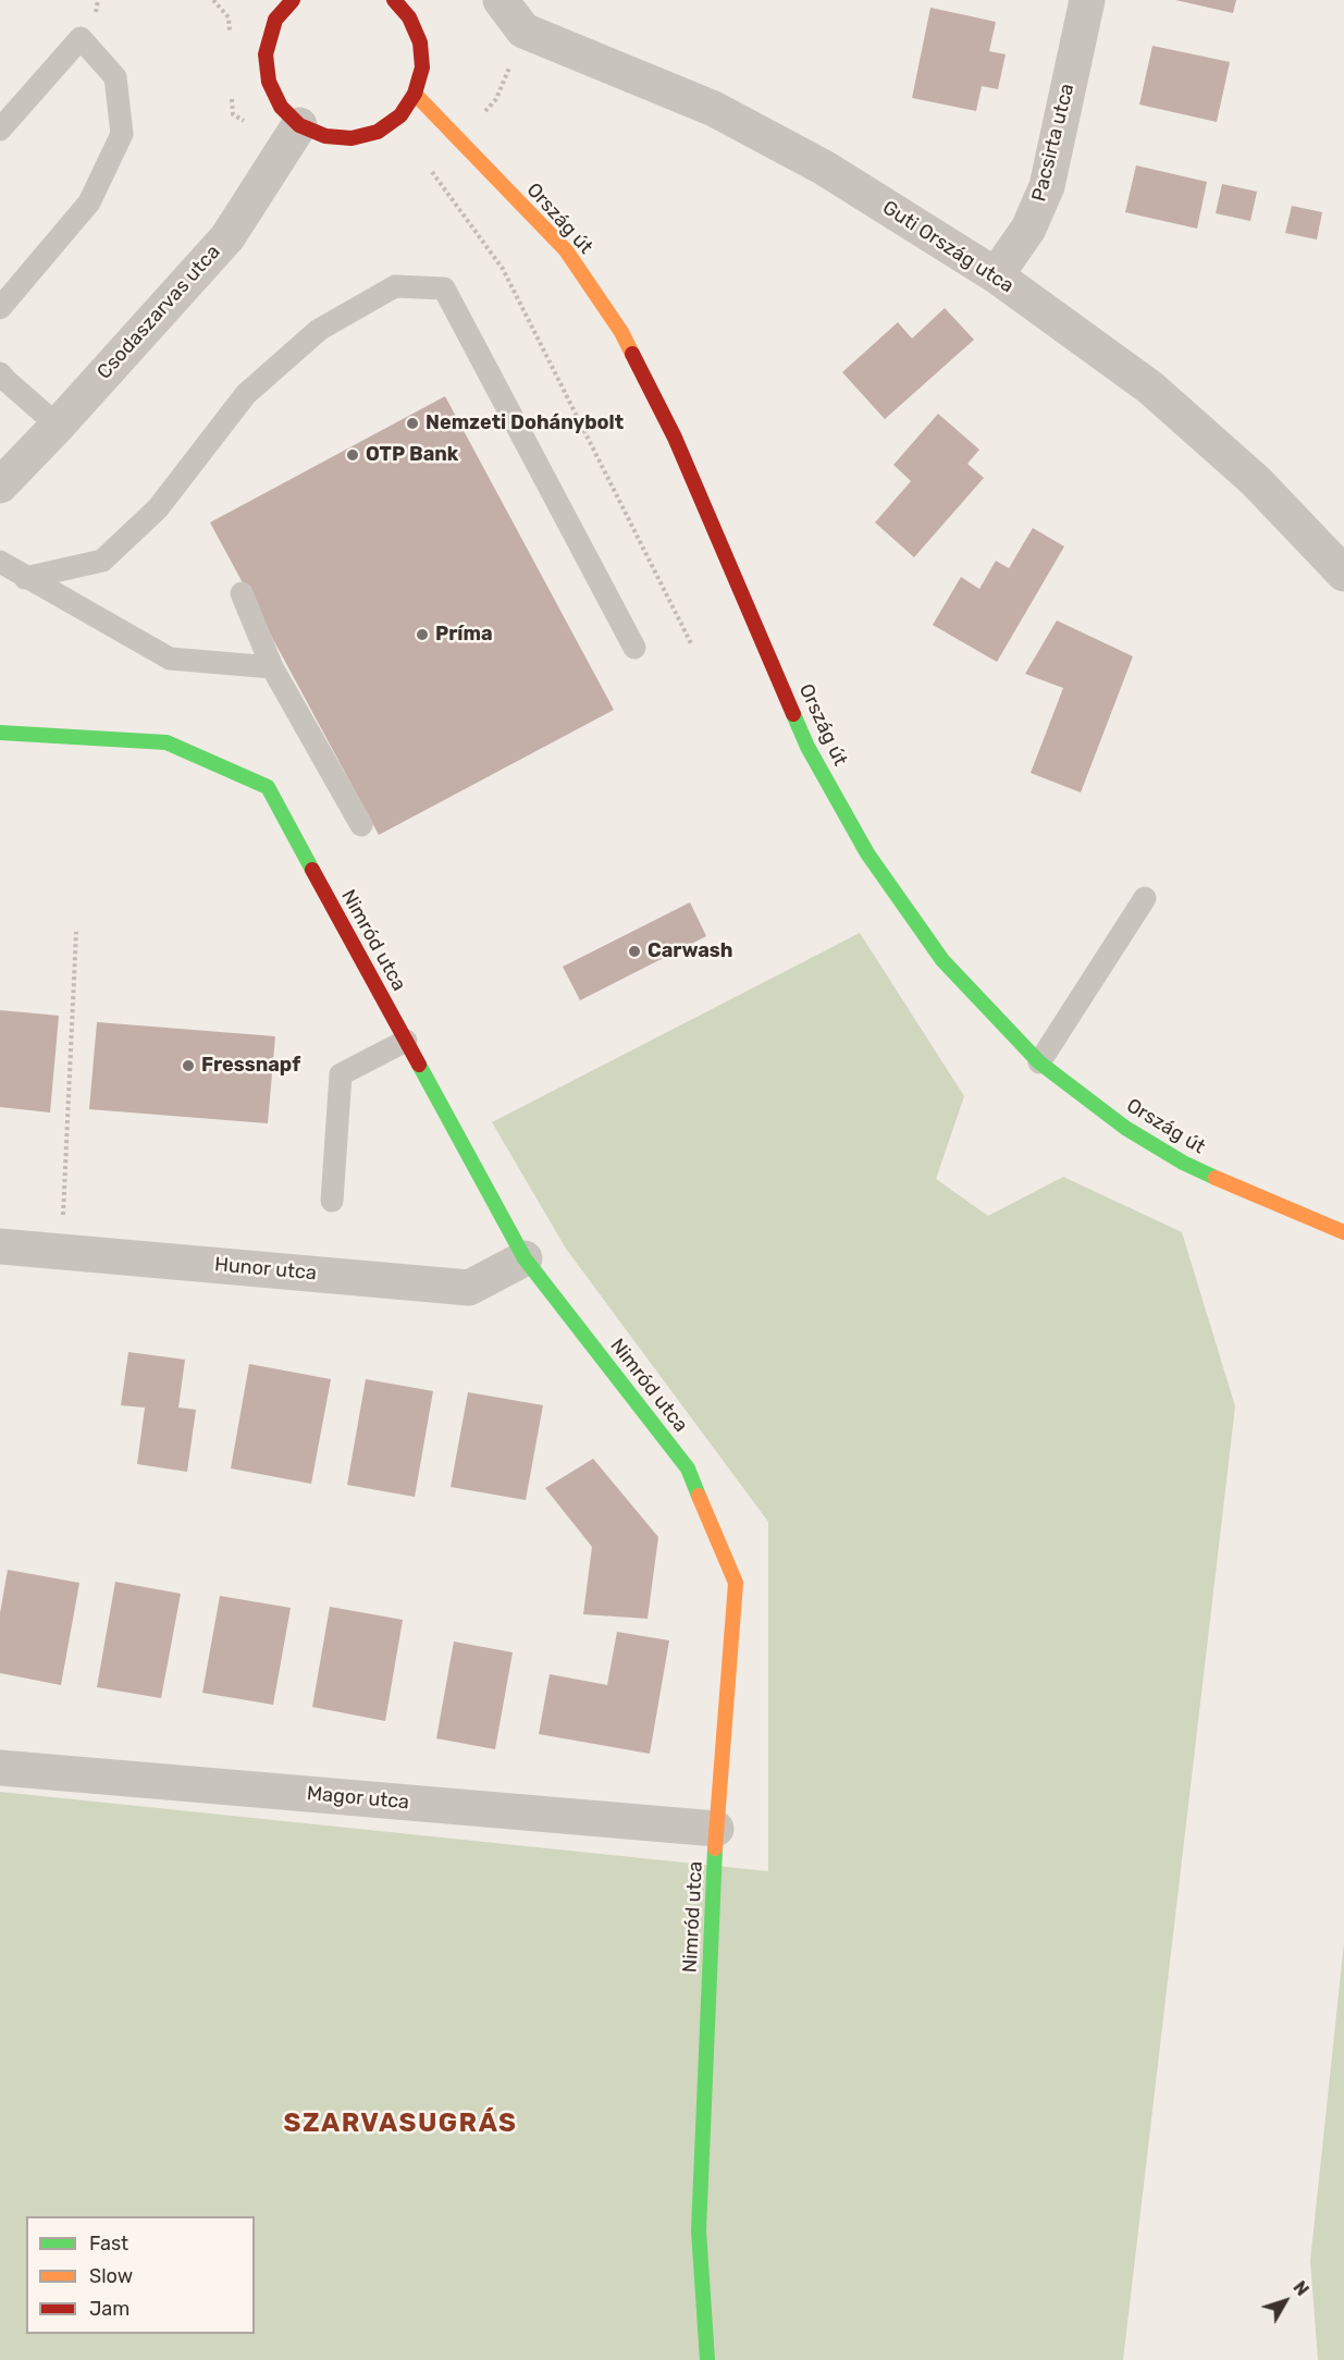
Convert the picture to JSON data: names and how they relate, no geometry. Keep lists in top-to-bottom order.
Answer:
{
  "streets": {
    "street": [
      "Pacsirta utca",
      "Ország út",
      "Guti Ország utca",
      "Csodaszarvas utca",
      "Nimród utca",
      "Hunor utca",
      "Magor utca"
    ]
  },
  "crossings": [
    ["Pacsirta utca", "Guti Ország utca"],
    ["Nimród utca", "Hunor utca"],
    ["Nimród utca", "Magor utca"]
  ],
  "districts": ["SZARVASUGRÁS"],
  "places": [
    "Nemzeti Dohánybolt",
    "OTP Bank",
    "Príma",
    "Carwash",
    "Fressnapf"
  ],
  "legend": ["Fast", "Slow", "Jam"],
  "north": "top right"
}
